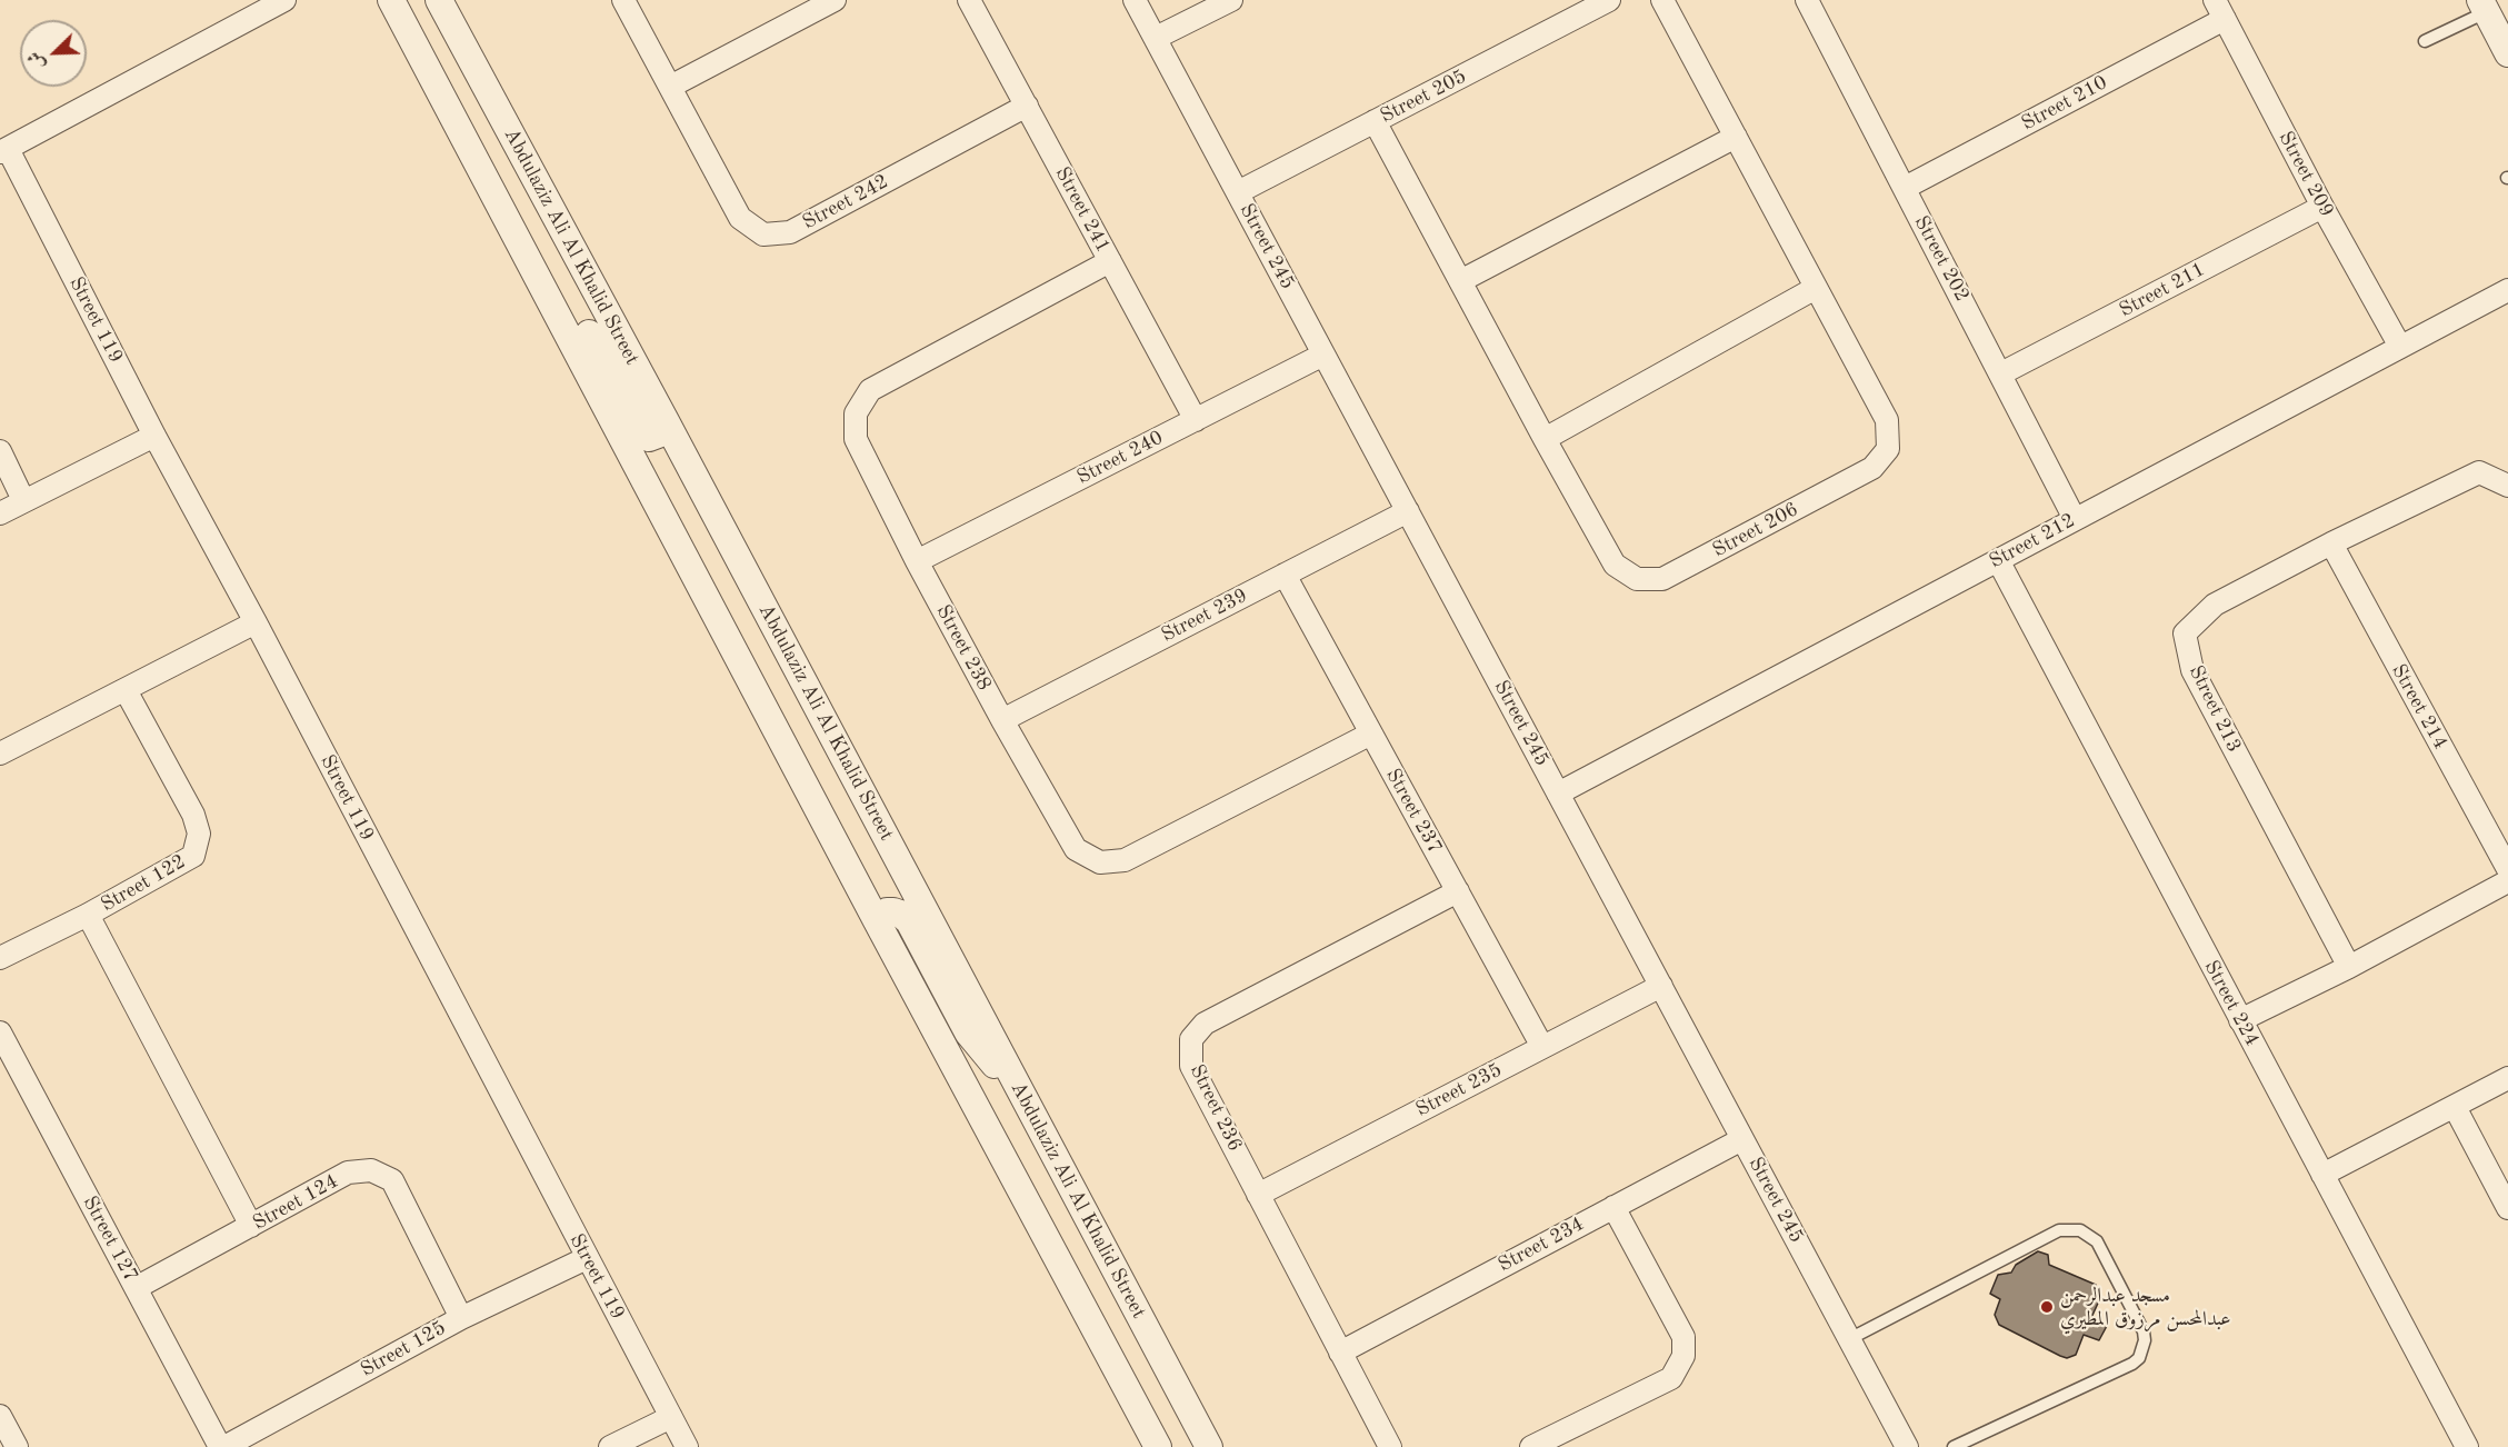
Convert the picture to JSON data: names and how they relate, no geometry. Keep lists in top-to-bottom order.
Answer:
{
  "streets": {
    "street": [
      "Street 205",
      "Street 210",
      "Street 209",
      "Street 242",
      "Street 241",
      "Abdulaziz Ali Al Khalid Street",
      "Street 245",
      "Street 202",
      "Street 211",
      "Street 119",
      "Street 240",
      "Street 206",
      "Street 212",
      "Street 239",
      "Street 238",
      "Street 214",
      "Street 213",
      "Street 237",
      "Street 122",
      "Street 224",
      "Street 235",
      "Street 236",
      "Street 124",
      "Street 127",
      "Street 234",
      "Street 125"
    ]
  },
  "crossings": [
    ["Street 205", "Street 245"],
    ["Street 205", "Street 206"],
    ["Street 210", "Street 209"],
    ["Street 210", "Street 202"],
    ["Street 209", "Street 211"],
    ["Street 209", "Street 212"],
    ["Street 242", "Street 241"],
    ["Street 241", "Street 240"],
    ["Street 241", "Street 238"],
    ["Street 245", "Street 240"],
    ["Street 245", "Street 212"],
    ["Street 245", "Street 239"],
    ["Street 245", "Street 235"],
    ["Street 245", "Street 234"],
    ["Street 202", "Street 211"],
    ["Street 202", "Street 212"],
    ["Street 119", "Street 125"],
    ["Street 240", "Street 238"],
    ["Street 212", "Street 224"],
    ["Street 239", "Street 238"],
    ["Street 239", "Street 237"],
    ["Street 238", "Street 237"],
    ["Street 214", "Street 213"],
    ["Street 237", "Street 235"],
    ["Street 237", "Street 236"],
    ["Street 235", "Street 236"],
    ["Street 236", "Street 234"],
    ["Street 124", "Street 127"],
    ["Street 124", "Street 125"],
    ["Street 127", "Street 125"]
  ],
  "places": ["مسجد عبدالرحمن عبدالمحسن مرزوق المطيري"],
  "north": "bottom left"
}
